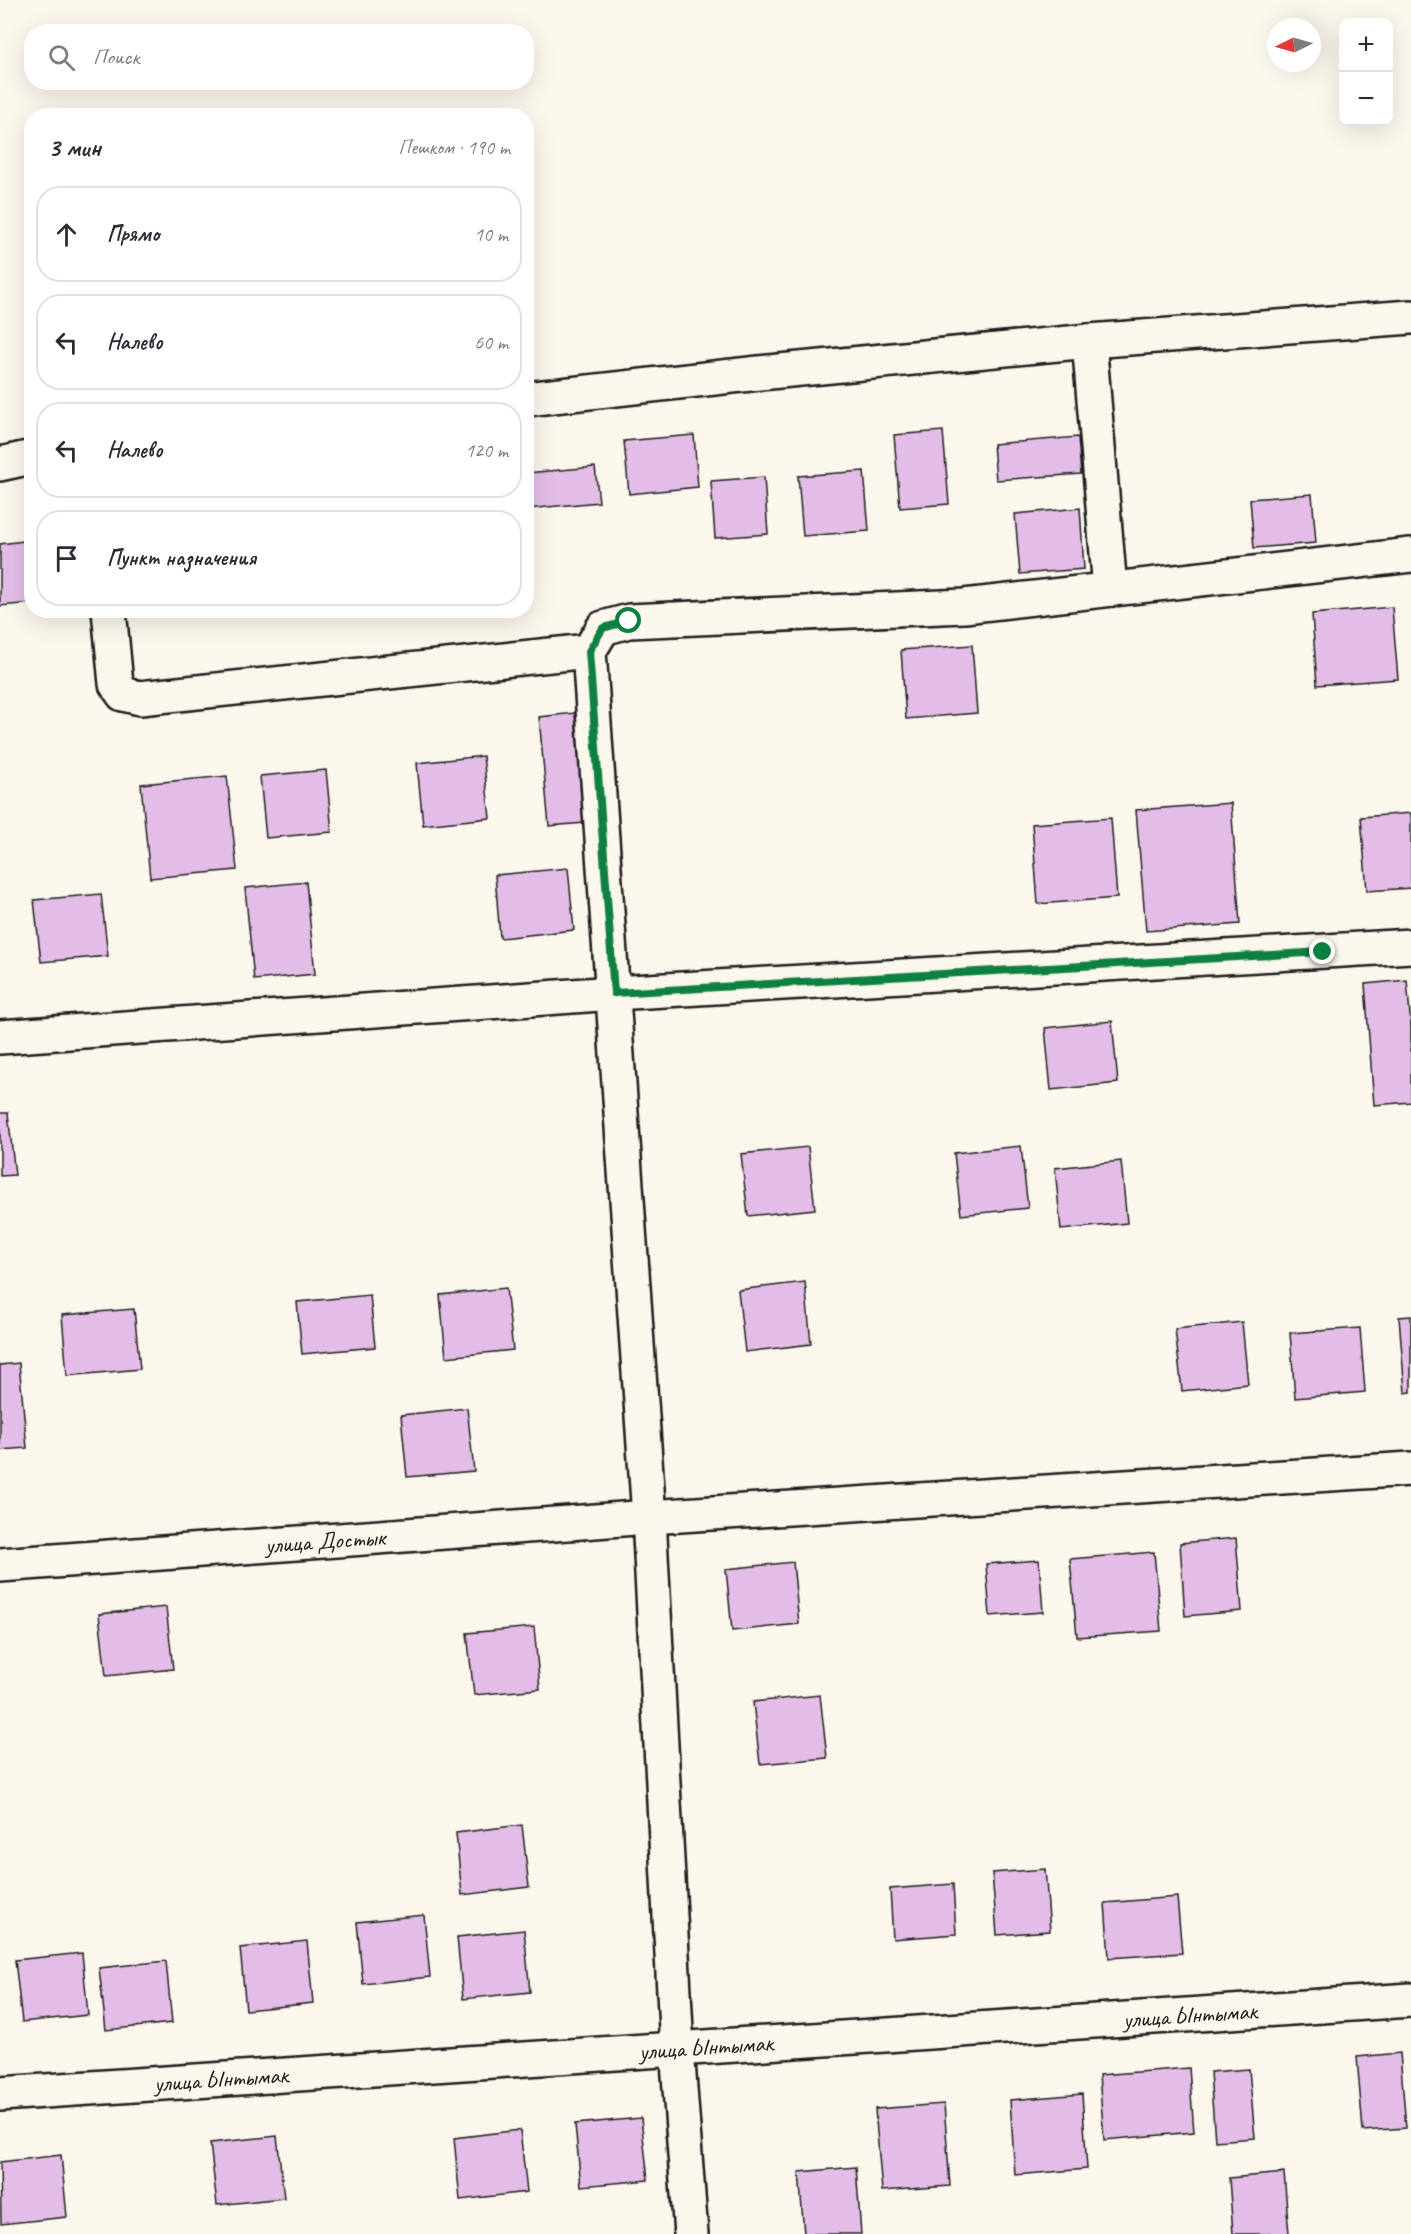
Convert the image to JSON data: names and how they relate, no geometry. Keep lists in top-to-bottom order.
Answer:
{
  "streets": {
    "street": ["улица Достык", "улица Ынтымак"]
  },
  "north": "left",
  "page": {
    "map_buttons": ["+", "−"],
    "search": "Поиск",
    "heading": ["3 мин", "Пешком · 190 m"],
    "list": [
      ["Прямо", "10 m"],
      ["Налево", "60 m"],
      ["Налево", "120 m"],
      "Пункт назначения"
    ]
  }
}
